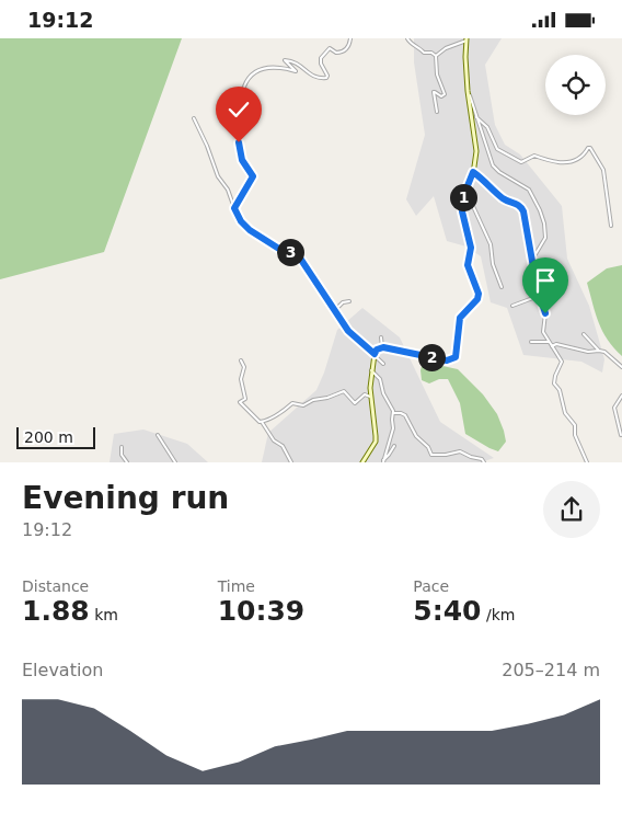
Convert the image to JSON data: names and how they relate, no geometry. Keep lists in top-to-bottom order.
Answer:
{
  "scale_bar": "200 m",
  "page": {
    "status": "19:12",
    "pins": ["1", "3", "2"],
    "scale": "200 m",
    "heading": ["Evening run", "19:12"],
    "stats": [
      ["Distance", "1.88 km"],
      ["Time", "10:39"],
      ["Pace", "5:40 /km"]
    ],
    "chart": ["Elevation", "205–214 m"]
  }
}
